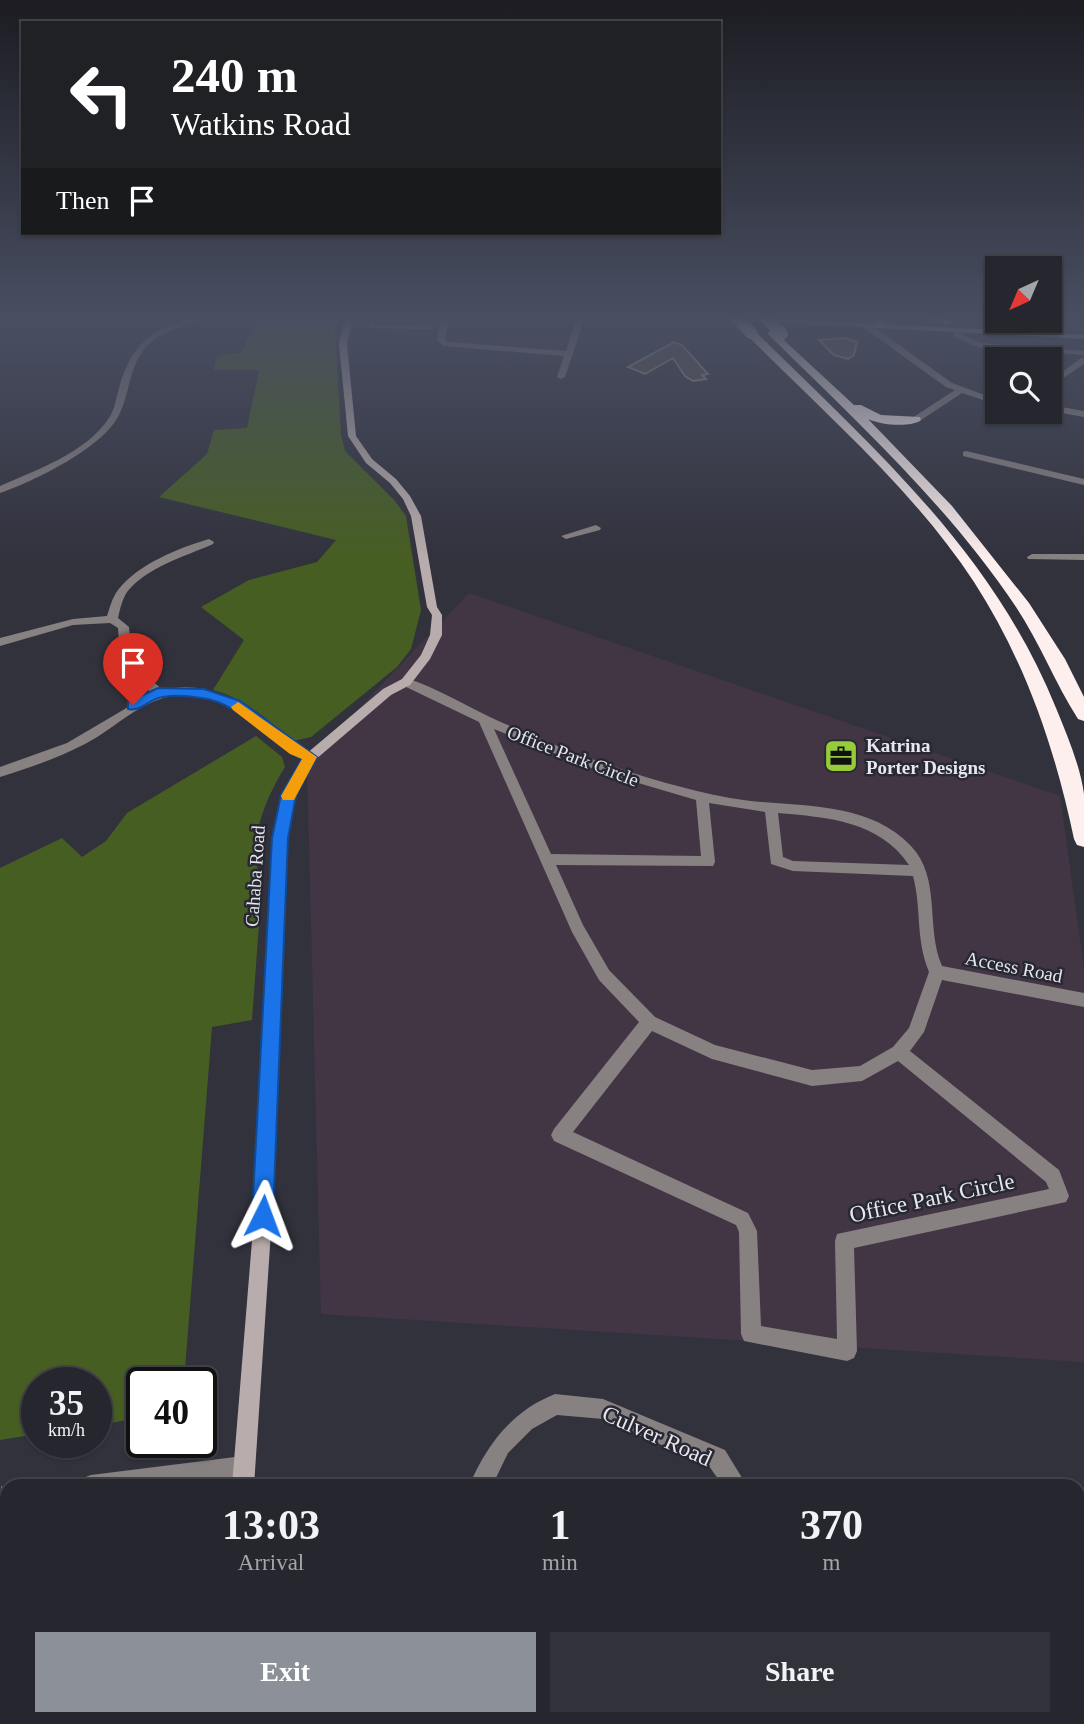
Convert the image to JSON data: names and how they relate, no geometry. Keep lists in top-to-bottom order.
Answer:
{
  "streets": {
    "street": [
      "Office Park Circle",
      "Cahaba Road",
      "Access Road",
      "Culver Road"
    ]
  },
  "crossings": [
    ["Office Park Circle", "Cahaba Road"],
    ["Office Park Circle", "Access Road"]
  ],
  "places": {
    "office": ["Katrina Porter Designs"]
  },
  "north": "bottom left",
  "page": {
    "turn": ["240 m", "Watkins Road"],
    "then": "Then",
    "speed": "35 km/h",
    "limit": "40",
    "eta": [
      "13:03",
      "Arrival",
      "1",
      "min",
      "370",
      "m"
    ],
    "buttons": ["Exit", "Share"]
  }
}
